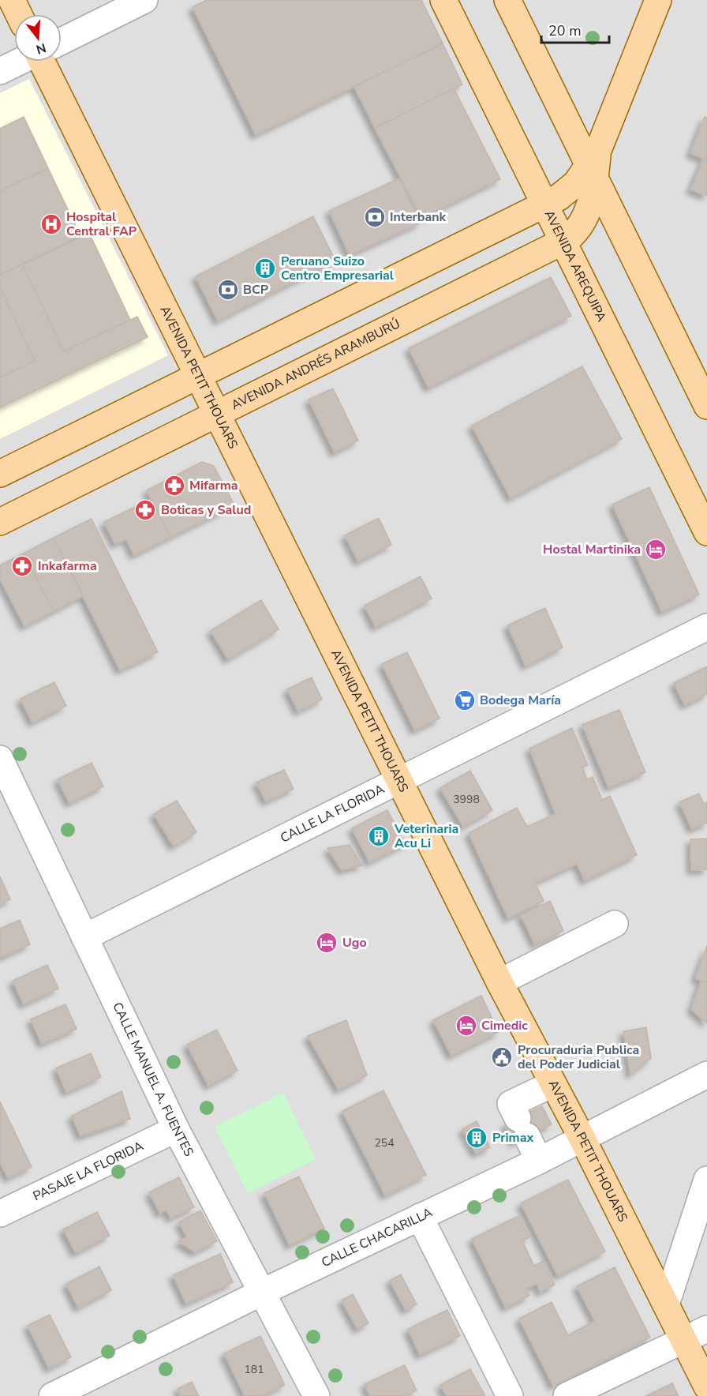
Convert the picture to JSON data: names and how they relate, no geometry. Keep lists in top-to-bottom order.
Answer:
{
  "streets": {
    "main road": ["AVENIDA AREQUIPA", "AVENIDA ANDRÉS ARAMBURÚ", "AVENIDA PETIT THOUARS"],
    "street": [
      "CALLE LA FLORIDA",
      "CALLE MANUEL A. FUENTES",
      "PASAJE LA FLORIDA",
      "CALLE CHACARILLA"
    ]
  },
  "crossings": [
    ["AVENIDA AREQUIPA", "AVENIDA ANDRÉS ARAMBURÚ"],
    ["AVENIDA ANDRÉS ARAMBURÚ", "AVENIDA PETIT THOUARS"],
    ["AVENIDA PETIT THOUARS", "CALLE LA FLORIDA"],
    ["AVENIDA PETIT THOUARS", "CALLE CHACARILLA"],
    ["CALLE LA FLORIDA", "CALLE MANUEL A. FUENTES"],
    ["CALLE MANUEL A. FUENTES", "PASAJE LA FLORIDA"],
    ["CALLE MANUEL A. FUENTES", "CALLE CHACARILLA"]
  ],
  "places": {
    "bank": ["Interbank", "BCP"],
    "hospital": ["Hospital Central FAP"],
    "building": ["Peruano Suizo Centro Empresarial", "Veterinaria Acu Li", "Primax"],
    "pharmacy": ["Mifarma", "Boticas y Salud", "Inkafarma"],
    "hotel": ["Hostal Martinika", "Ugo", "Cimedic"],
    "supermarket": ["Bodega María"],
    "public building": ["Procuraduria Publica del Poder Judicial"]
  },
  "house_numbers": ["3998", "254", "181"],
  "scale_bar": "20 m",
  "north": "bottom"
}
